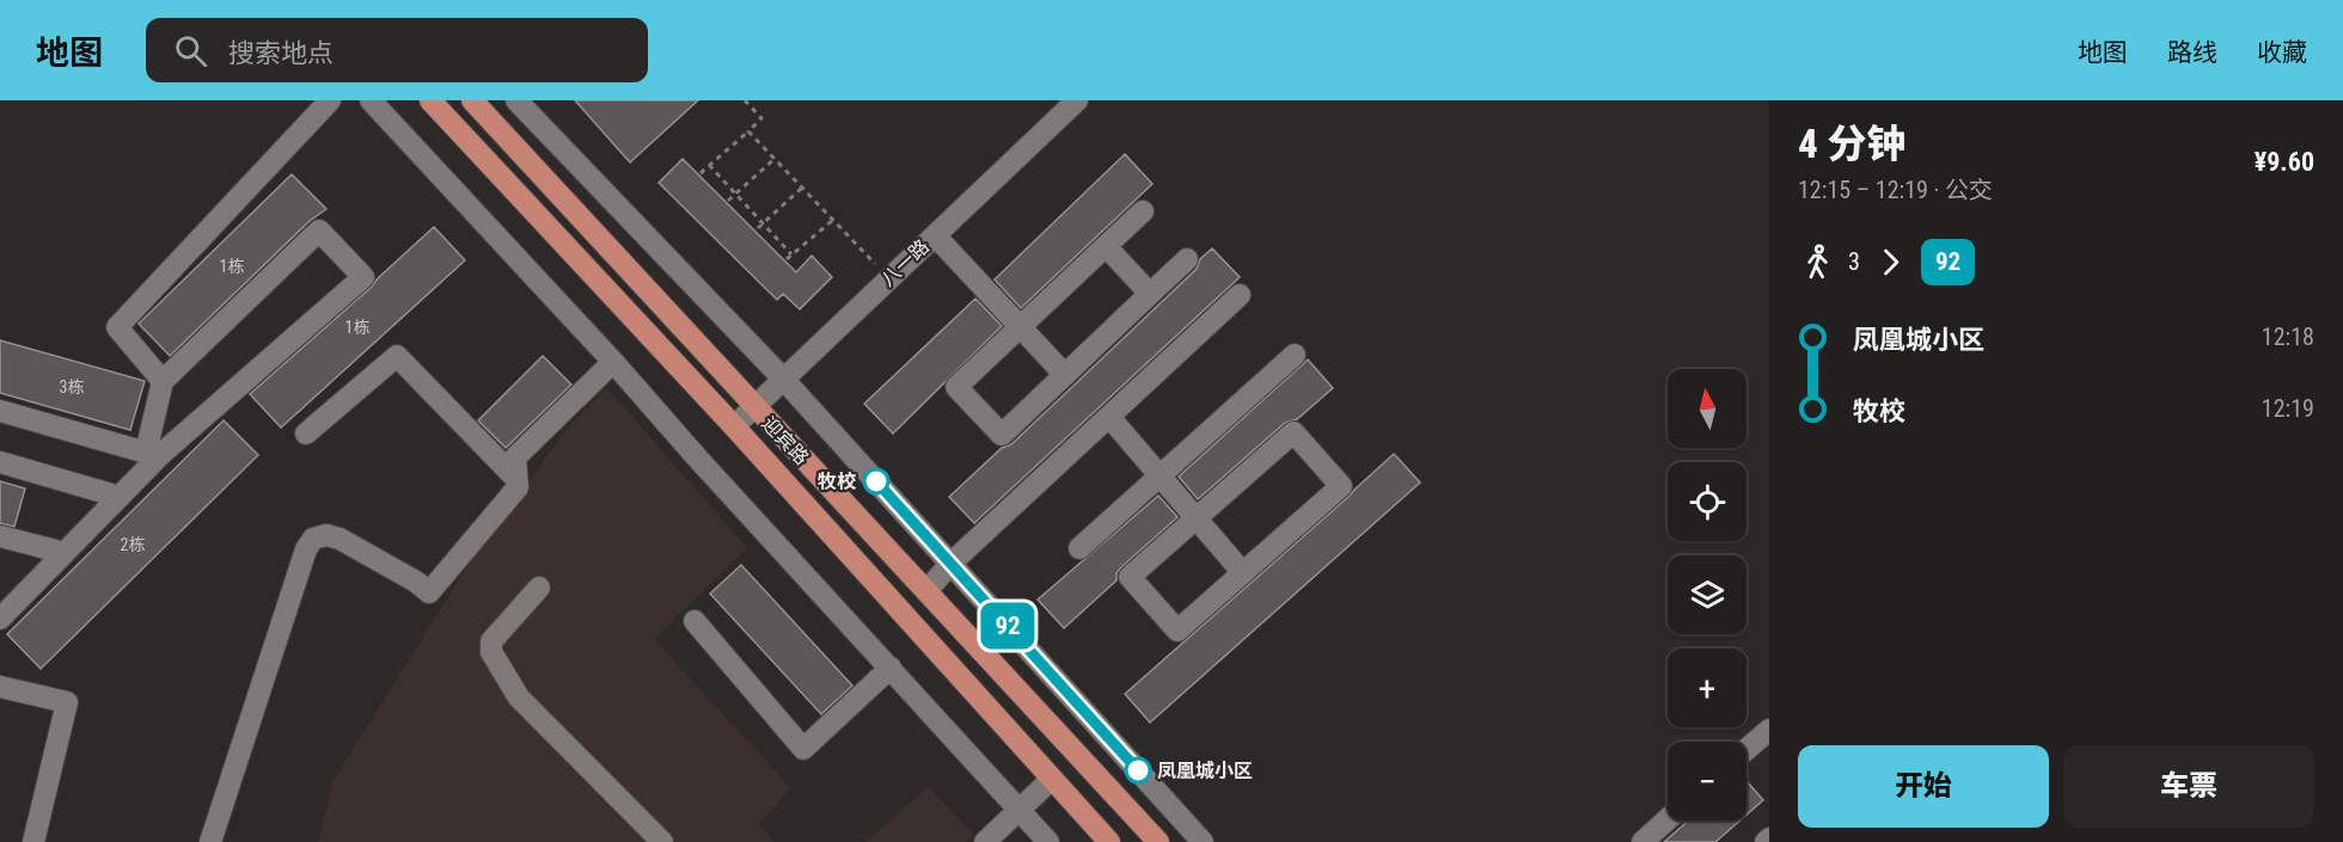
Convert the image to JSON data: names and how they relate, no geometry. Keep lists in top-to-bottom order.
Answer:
{
  "streets": {
    "main road": ["迎宾路"],
    "street": ["八一路"]
  },
  "crossings": [
    ["八一路", "迎宾路"]
  ],
  "places": ["牧校", "凤凰城小区"],
  "lines": ["bus line 92"],
  "house_numbers": [
    "1栋",
    "1栋",
    "3栋",
    "2栋"
  ],
  "north": "top",
  "page": {
    "header": "地图",
    "search": "搜索地点",
    "nav": ["地图", "路线", "收藏"],
    "on_map": "92",
    "heading": ["4 分钟", "12:15 – 12:19 · 公交", "¥9.60"],
    "legs": ["3", "92"],
    "list": [
      {
        "name": "凤凰城小区",
        "value": "12:18"
      },
      {
        "name": "牧校",
        "value": "12:19"
      }
    ],
    "map_buttons": ["+", "−"],
    "buttons": ["开始", "车票"]
  }
}
